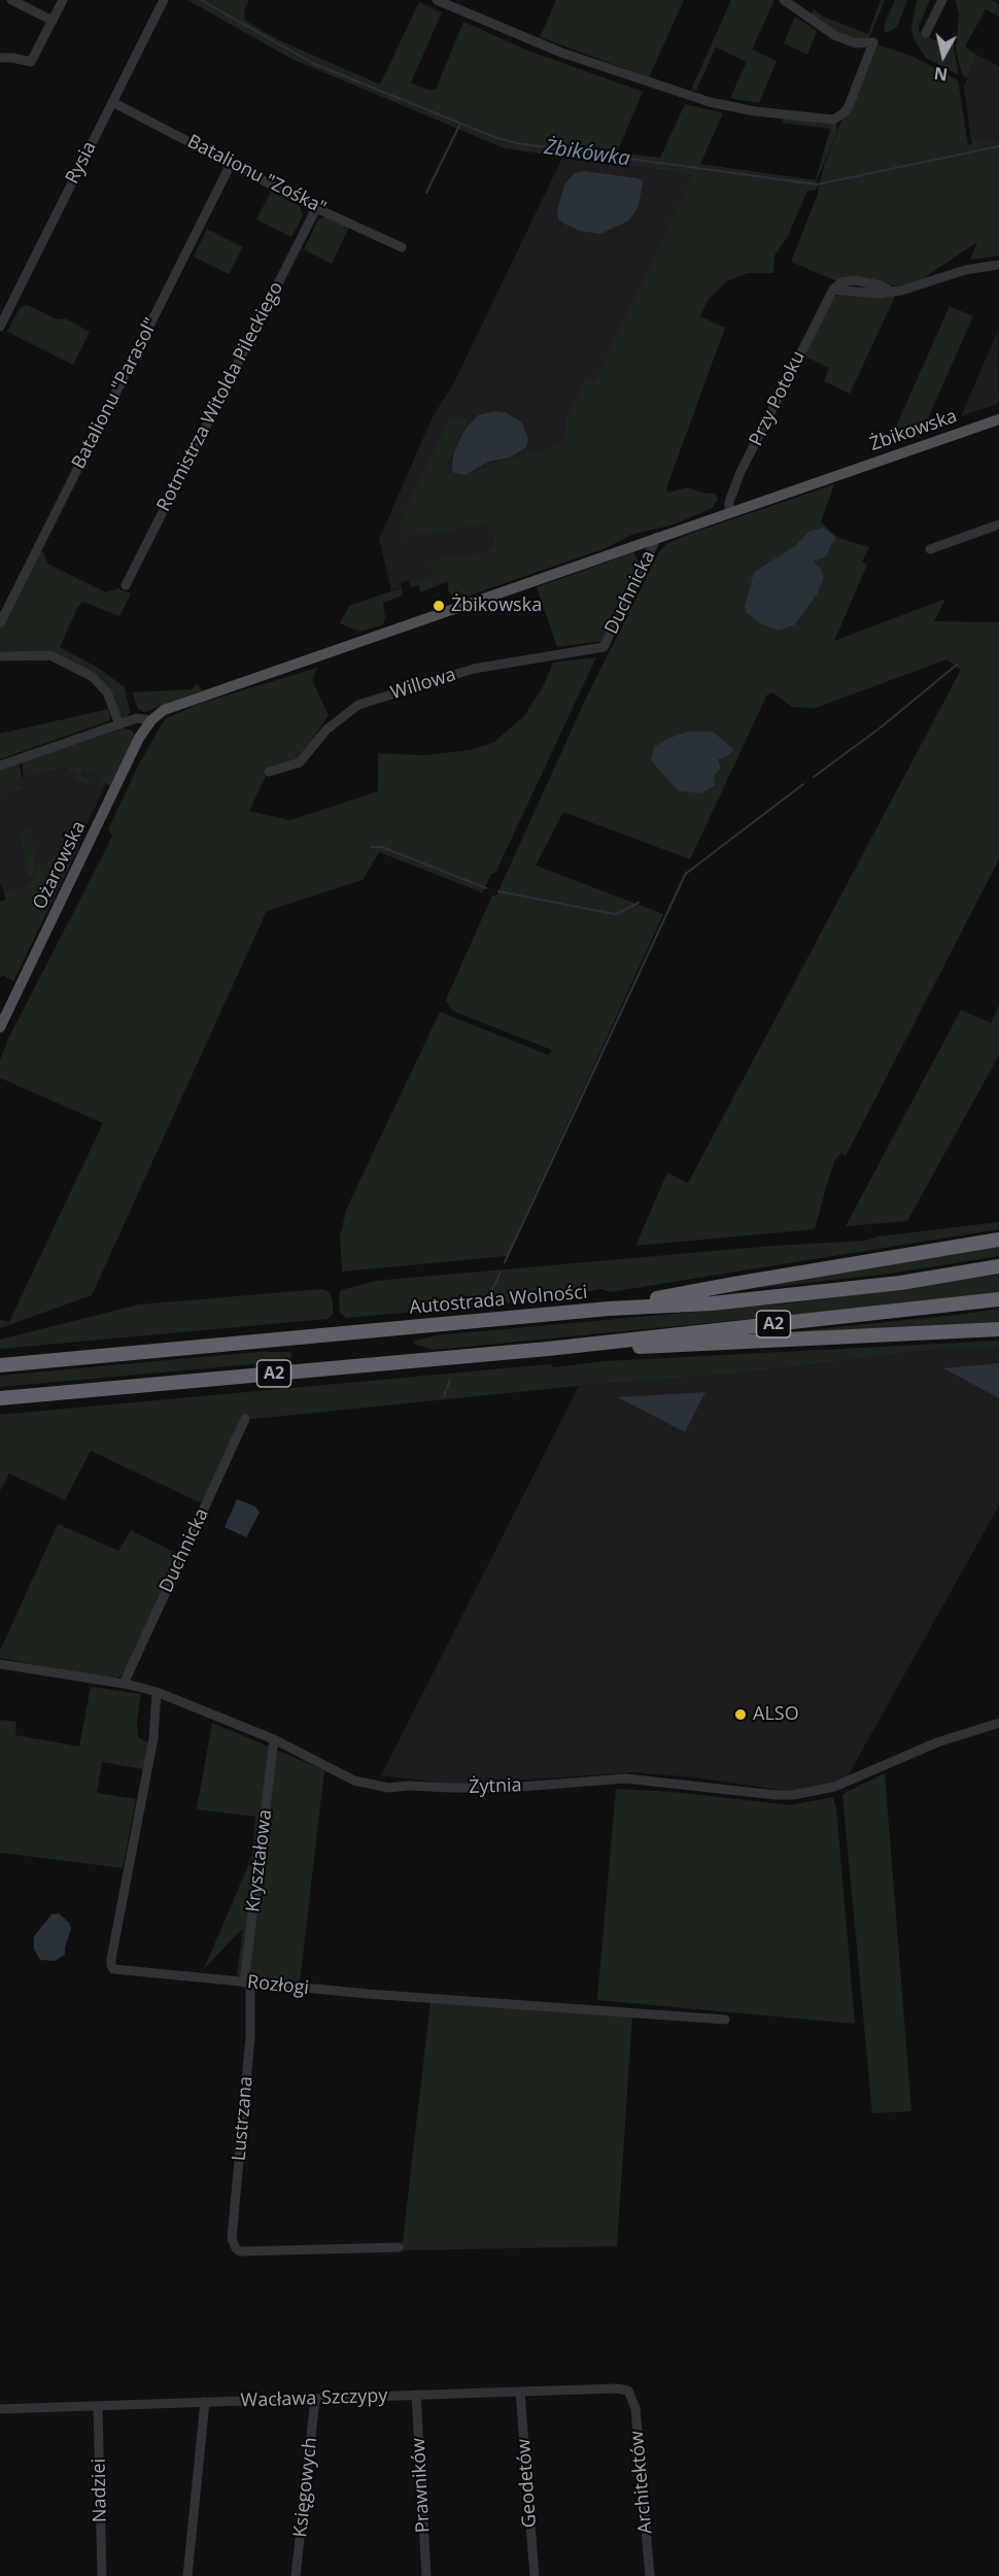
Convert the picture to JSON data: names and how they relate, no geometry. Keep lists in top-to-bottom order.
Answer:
{
  "streets": {
    "highway": ["Autostrada Wolności", "A2"],
    "main road": ["Żbikowska", "Ożarowska"],
    "street": [
      "Rysia",
      "Batalionu \"Zośka\"",
      "Batalionu \"Parasol\"",
      "Rotmistrza Witolda Pileckiego",
      "Przy Potoku",
      "Duchnicka",
      "Willowa",
      "Żytnia",
      "Kryształowa",
      "Rozłogi",
      "Lustrzana",
      "Wacława Szczypy",
      "Architektów",
      "Geodetów",
      "Prawników",
      "Księgowych",
      "Nadziei"
    ]
  },
  "crossings": [
    ["Rysia", "Batalionu \"Zośka\""],
    ["Batalionu \"Zośka\"", "Batalionu \"Parasol\""],
    ["Batalionu \"Zośka\"", "Rotmistrza Witolda Pileckiego"],
    ["Przy Potoku", "Żbikowska"],
    ["Żbikowska", "Duchnicka"],
    ["Żbikowska", "Ożarowska"],
    ["Duchnicka", "Willowa"],
    ["Duchnicka", "Żytnia"],
    ["Żytnia", "Kryształowa"],
    ["Żytnia", "Rozłogi"],
    ["Kryształowa", "Rozłogi"],
    ["Kryształowa", "Lustrzana"],
    ["Rozłogi", "Lustrzana"],
    ["Wacława Szczypy", "Architektów"],
    ["Wacława Szczypy", "Geodetów"],
    ["Wacława Szczypy", "Prawników"],
    ["Wacława Szczypy", "Księgowych"],
    ["Wacława Szczypy", "Nadziei"]
  ],
  "water": ["Żbikówka"],
  "places": ["Żbikowska", "ALSO"],
  "north": "bottom"
}
